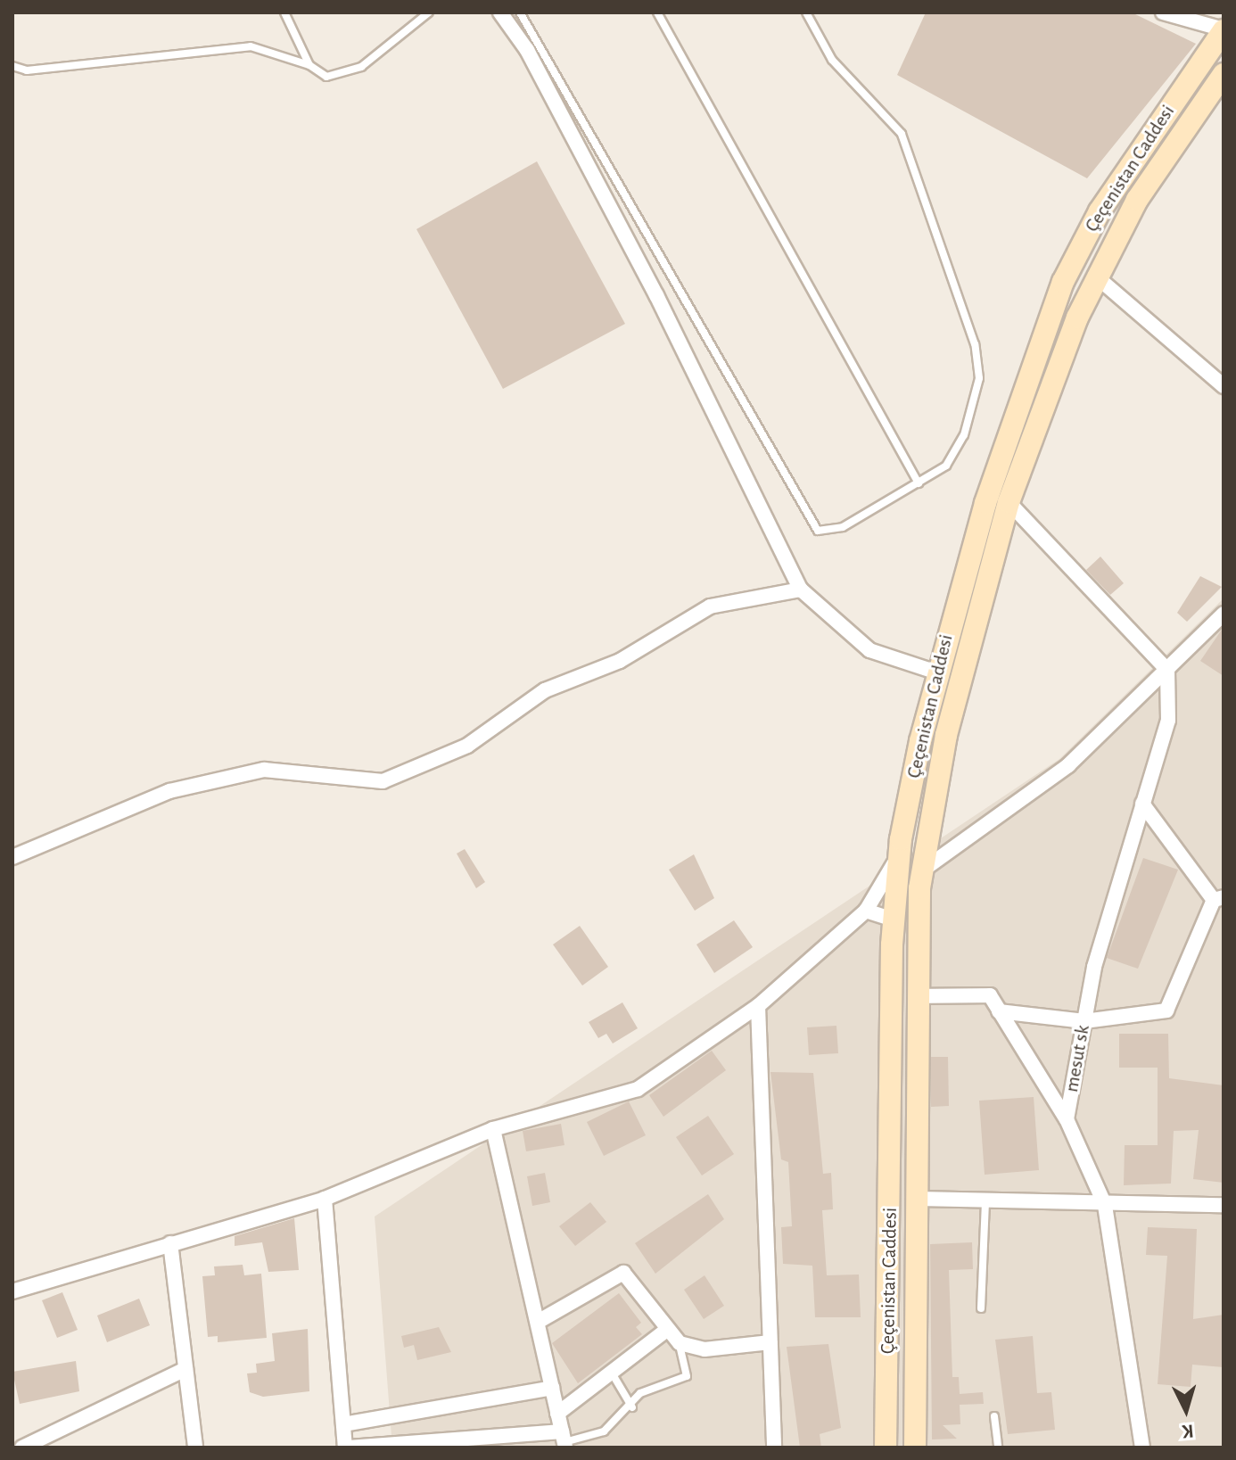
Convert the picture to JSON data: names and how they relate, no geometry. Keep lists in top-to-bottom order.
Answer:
{
  "streets": {
    "main road": ["Çeçenistan Caddesi"],
    "street": ["mesut sk"]
  },
  "north": "bottom"
}
